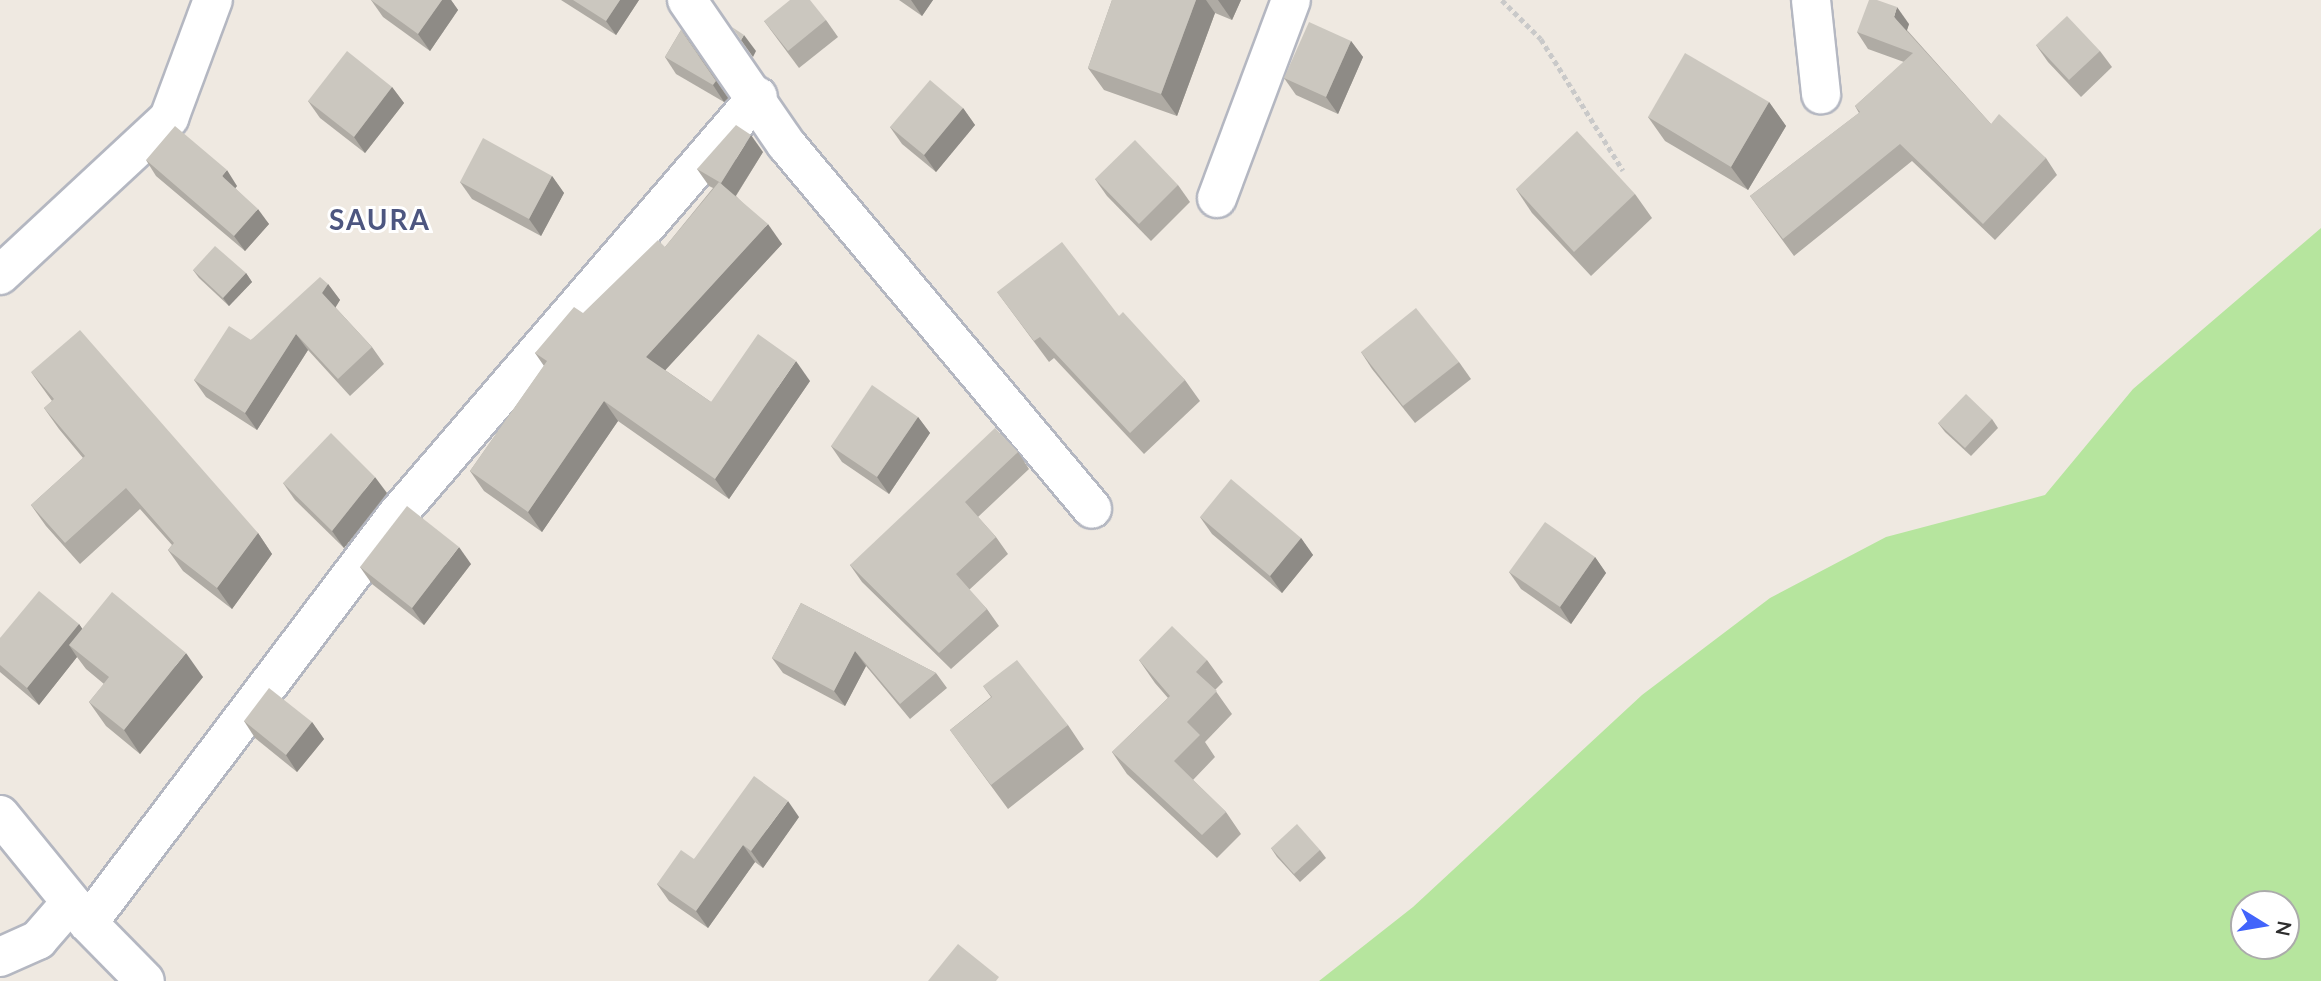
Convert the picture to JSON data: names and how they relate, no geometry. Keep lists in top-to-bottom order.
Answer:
{
  "districts": ["SAURA"],
  "north": "right"
}
